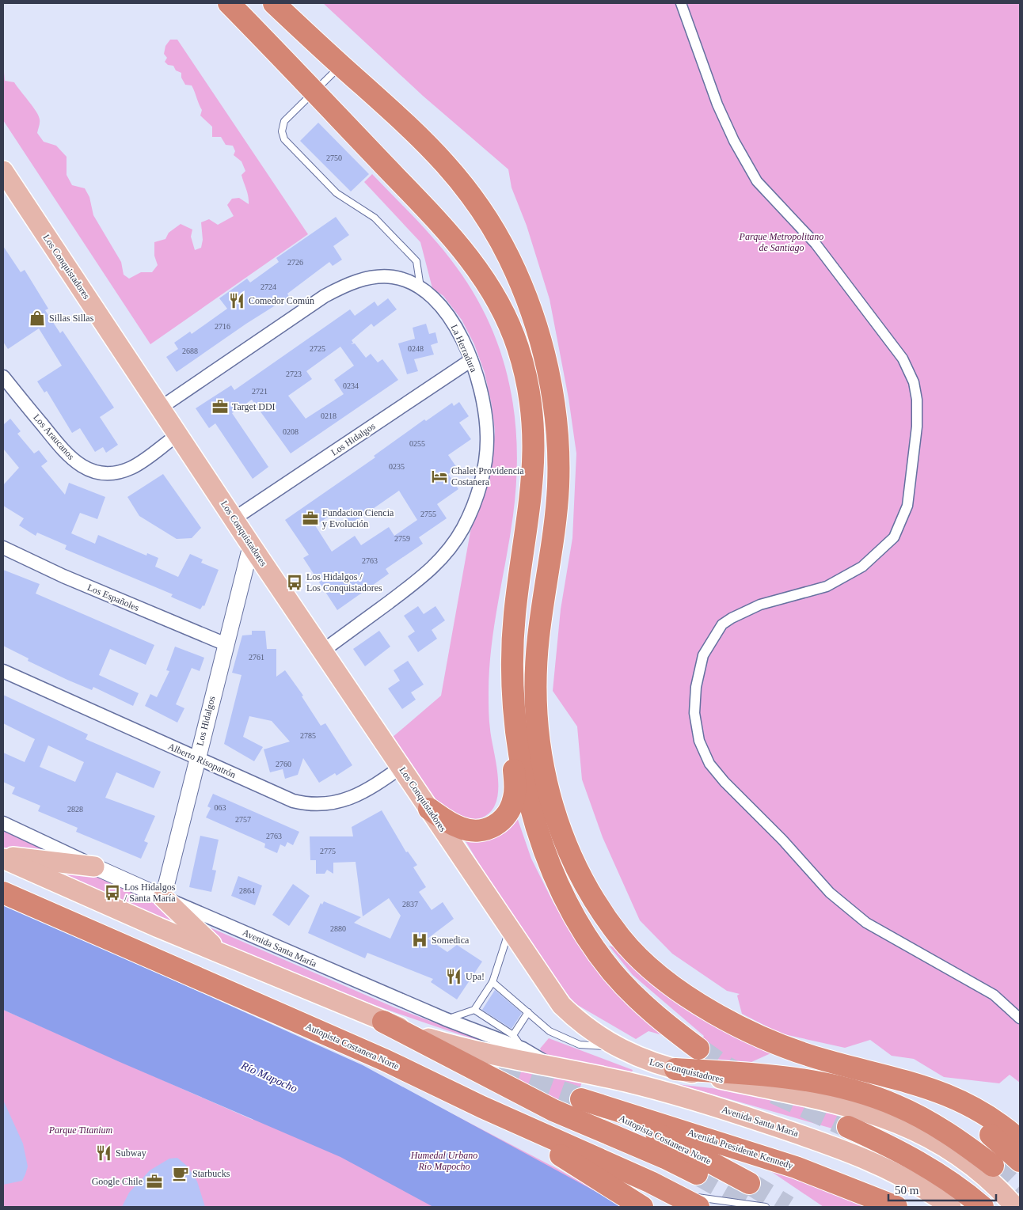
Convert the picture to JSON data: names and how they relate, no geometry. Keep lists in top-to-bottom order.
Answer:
{
  "streets": {
    "highway": ["Autopista Costanera Norte", "Avenida Presidente Kennedy"],
    "main road": ["Los Conquistadores", "Avenida Santa María"],
    "street": [
      "La Herradura",
      "Los Araucanos",
      "Los Hidalgos",
      "Los Españoles",
      "Alberto Risopatrón"
    ]
  },
  "crossings": [
    ["Los Conquistadores", "La Herradura"],
    ["Los Conquistadores", "Los Araucanos"],
    ["Los Conquistadores", "Los Hidalgos"],
    ["Los Conquistadores", "Alberto Risopatrón"],
    ["La Herradura", "Los Hidalgos"],
    ["Los Hidalgos", "Los Españoles"],
    ["Los Hidalgos", "Alberto Risopatrón"],
    ["Los Hidalgos", "Avenida Santa María"],
    ["Autopista Costanera Norte", "Avenida Presidente Kennedy"]
  ],
  "water": ["Río Mapocho"],
  "parks": ["Parque Metropolitano de Santiago", "Parque Titanium", "Humedal Urbano Río Mapocho"],
  "places": {
    "restaurant": ["Comedor Común", "Upa!", "Subway"],
    "shop": ["Sillas Sillas"],
    "office": ["Target DDI", "Fundacion Ciencia y Evolución", "Google Chile"],
    "hotel": ["Chalet Providencia Costanera"],
    "bus stop": ["Los Hidalgos / Los Conquistadores", "Los Hidalgos / Santa María"],
    "hospital": ["Somedica"],
    "cafe": ["Starbucks"]
  },
  "house_numbers": [
    "2750",
    "2726",
    "2724",
    "2716",
    "2725",
    "0248",
    "2688",
    "2723",
    "0234",
    "2721",
    "0218",
    "0208",
    "0255",
    "0235",
    "2755",
    "2759",
    "2763",
    "2761",
    "2785",
    "2760",
    "063",
    "2828",
    "2757",
    "2763",
    "2775",
    "2864",
    "2837",
    "2880"
  ],
  "scale_bar": "50 m"
}
